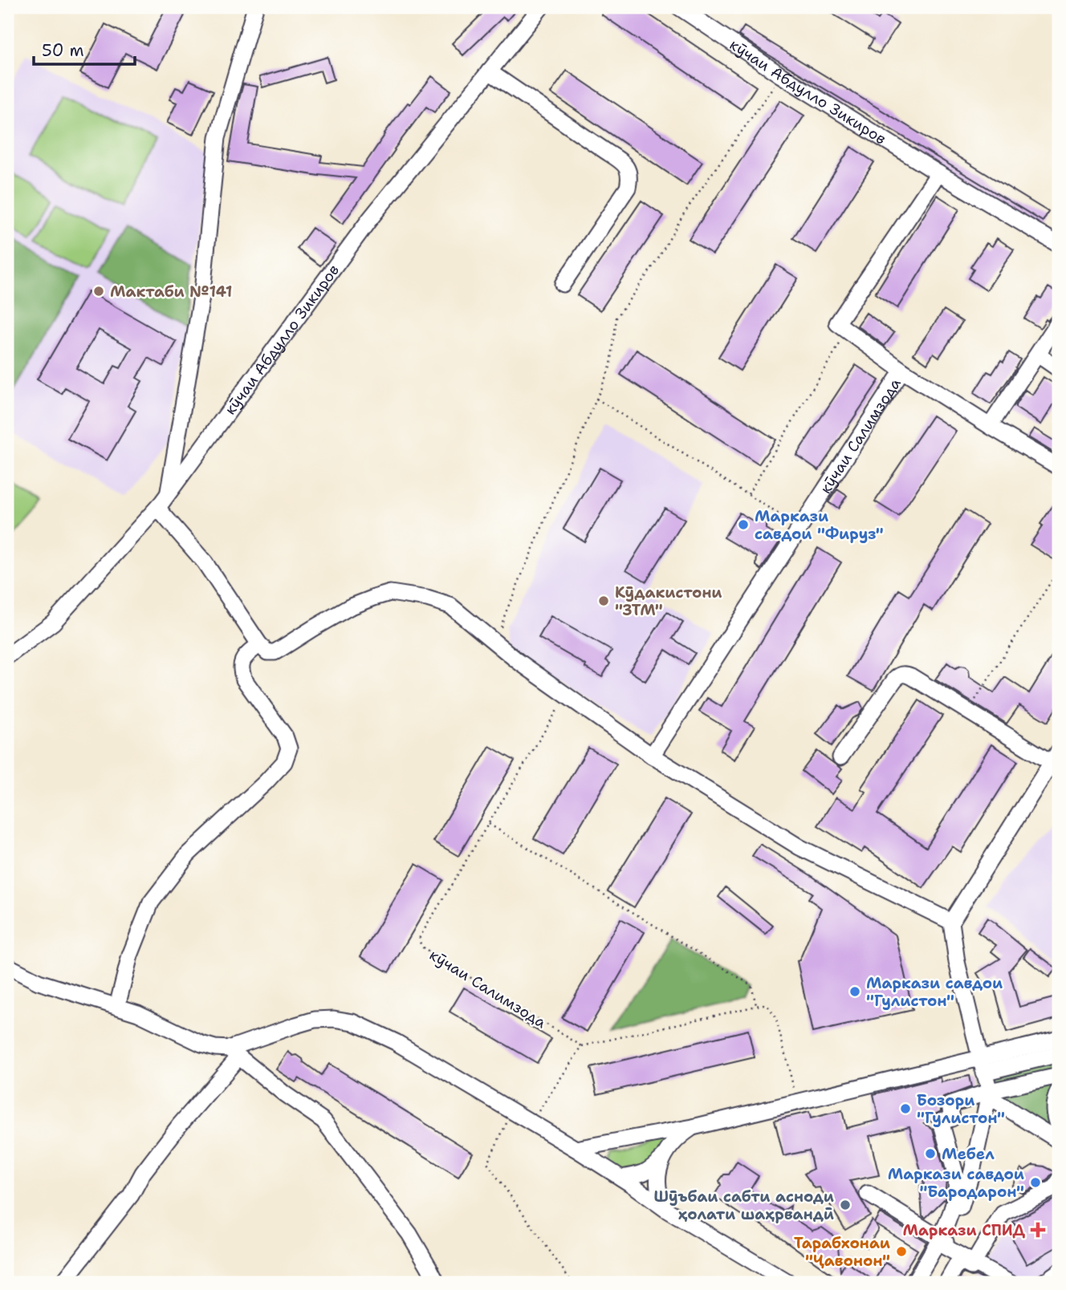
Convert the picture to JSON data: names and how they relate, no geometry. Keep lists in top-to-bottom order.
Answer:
{
  "streets": {
    "street": ["кӯчаи Абдулло Зикиров", "кӯчаи Салимзода"]
  },
  "places": {
    "other": [
      "Мактаби №141",
      "Маркази савдои \"Фируз\"",
      "Кӯдакистони \"ЗТМ\"",
      "Маркази савдои \"Гулистон\"",
      "Бозори \"Гулистон\"",
      "Мебел",
      "Маркази савдои \"Бародарон\"",
      "Шӯъбаи сабти асноди ҳолати шаҳрвандӣ",
      "Тарабхонаи \"Ҷавонон\""
    ],
    "health": ["Маркази СПИД"]
  },
  "scale_bar": "50 m"
}
